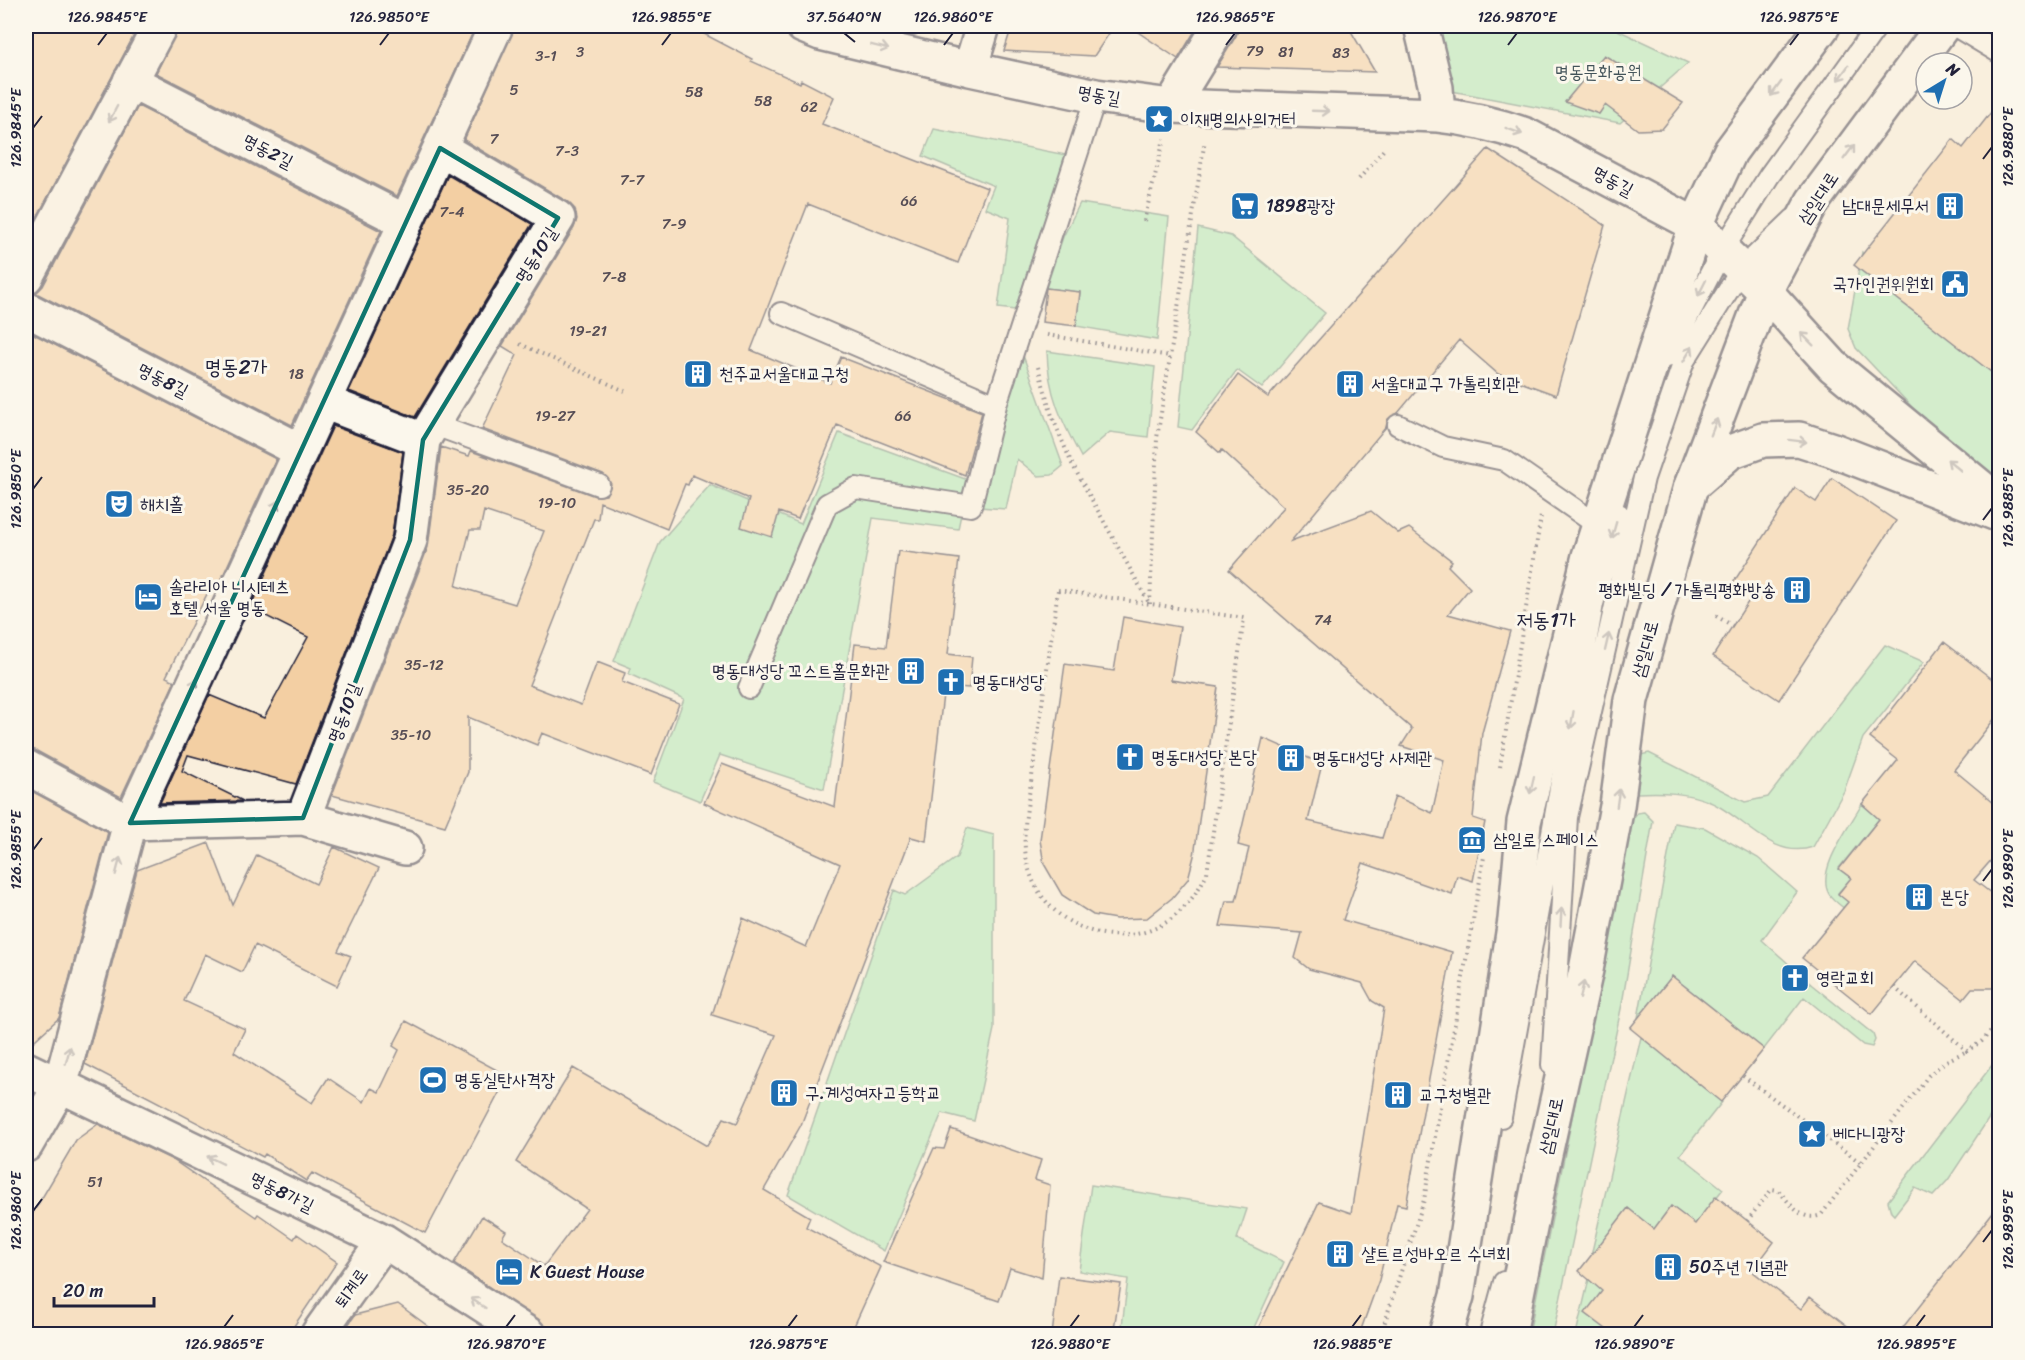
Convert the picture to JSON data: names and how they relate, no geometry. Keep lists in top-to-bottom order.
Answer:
{
  "streets": {
    "street": [
      "명동길",
      "명동2길",
      "삼일대로",
      "명동10길",
      "명동8길",
      "명동8가길",
      "퇴계로"
    ]
  },
  "crossings": [
    ["명동길", "삼일대로"],
    ["명동8가길", "퇴계로"]
  ],
  "one_way": ["명동8가길"],
  "districts": ["명동2가", "저동1가"],
  "parks": ["명동문화공원"],
  "places": {
    "place": ["이재명의사의거터", "베다니광장"],
    "supermarket": ["1898광장"],
    "building": [
      "남대문세무서",
      "천주교서울대교구청",
      "서울대교구 가톨릭회관",
      "평화빌딩 / 가톨릭평화방송",
      "명동대성당 꼬스트홀문화관",
      "명동대성당 사제관",
      "본당",
      "구.계성여자고등학교",
      "교구청별관",
      "샬트르성바오르 수녀회",
      "50주년 기념관"
    ],
    "public building": ["국가인권위원회"],
    "theatre": ["해치홀"],
    "hotel": ["솔라리아 니시테츠 호텔 서울 명동", "K Guest House"],
    "church": ["명동대성당", "명동대성당 본당", "영락교회"],
    "museum": ["삼일로 스페이스"],
    "sports": ["명동실탄사격장"]
  },
  "house_numbers": [
    "79",
    "3",
    "81",
    "83",
    "3-1",
    "5",
    "58",
    "58",
    "62",
    "7",
    "7-3",
    "7-7",
    "66",
    "7-4",
    "7-9",
    "7-8",
    "19-21",
    "18",
    "19-27",
    "66",
    "35-20",
    "19-10",
    "74",
    "35-12",
    "35-10",
    "51"
  ],
  "scale_bar": "20 m",
  "north": "top right",
  "coordinates": [
    "126.9845°E",
    "126.9850°E",
    "126.9855°E",
    "37.5640°N",
    "126.9860°E",
    "126.9865°E",
    "126.9870°E",
    "126.9875°E",
    "126.9880°E",
    "126.9885°E",
    "126.9890°E",
    "126.9895°E"
  ]
}
